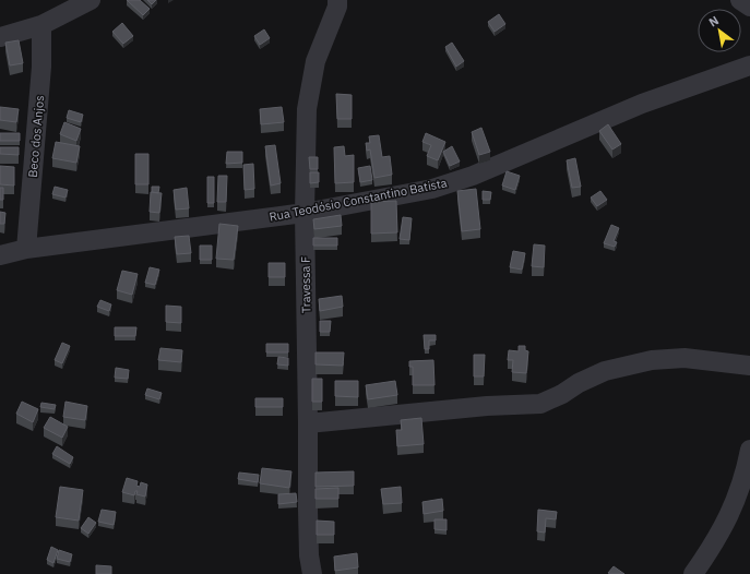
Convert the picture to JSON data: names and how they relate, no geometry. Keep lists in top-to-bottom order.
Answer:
{
  "streets": {
    "street": ["Beco dos Anjos", "Rua Teodósio Constantino Batista", "Travessa F"]
  },
  "crossings": [
    ["Beco dos Anjos", "Rua Teodósio Constantino Batista"],
    ["Rua Teodósio Constantino Batista", "Travessa F"]
  ],
  "north": "top left"
}
